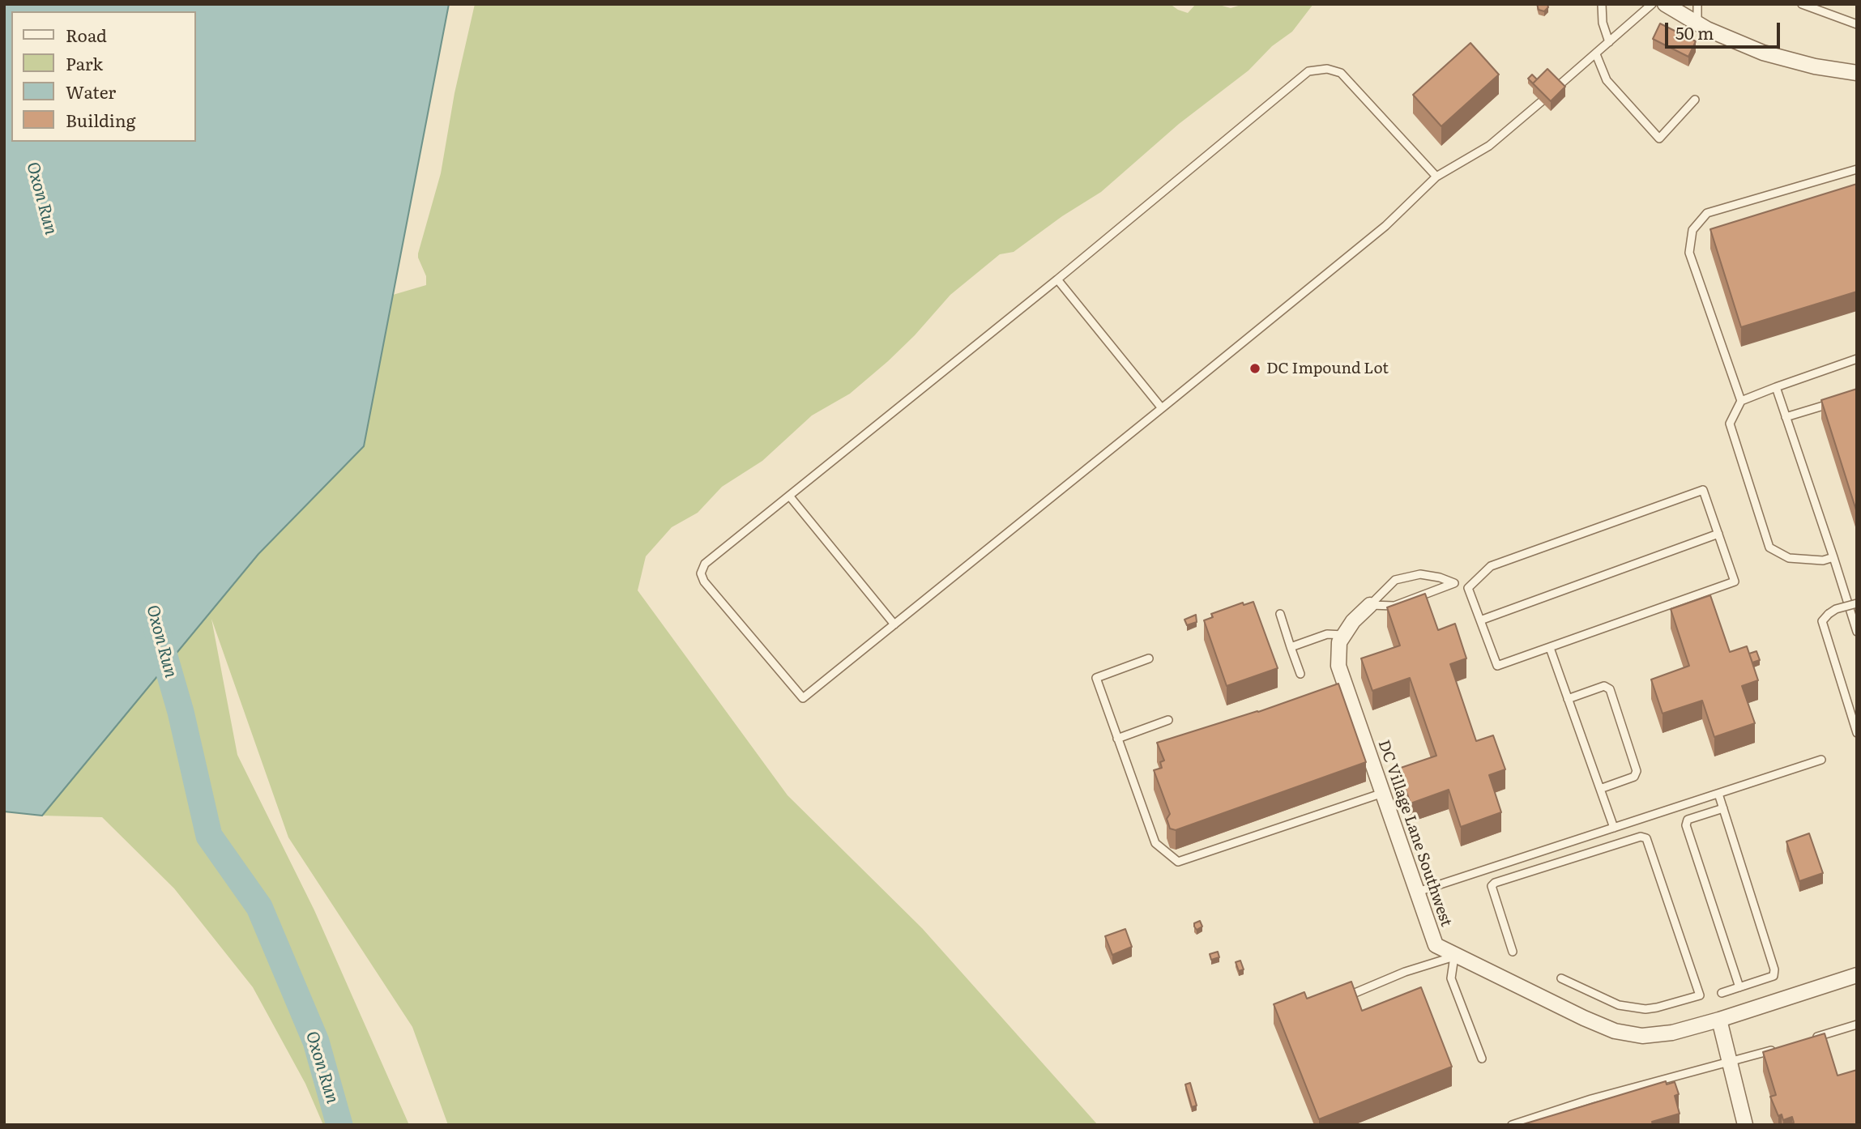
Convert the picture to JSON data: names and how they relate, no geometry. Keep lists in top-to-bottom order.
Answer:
{
  "streets": {
    "street": ["DC Village Lane Southwest"]
  },
  "water": ["Oxon Run"],
  "places": ["DC Impound Lot"],
  "legend": [
    "Road",
    "Park",
    "Water",
    "Building"
  ],
  "scale_bar": "50 m"
}
